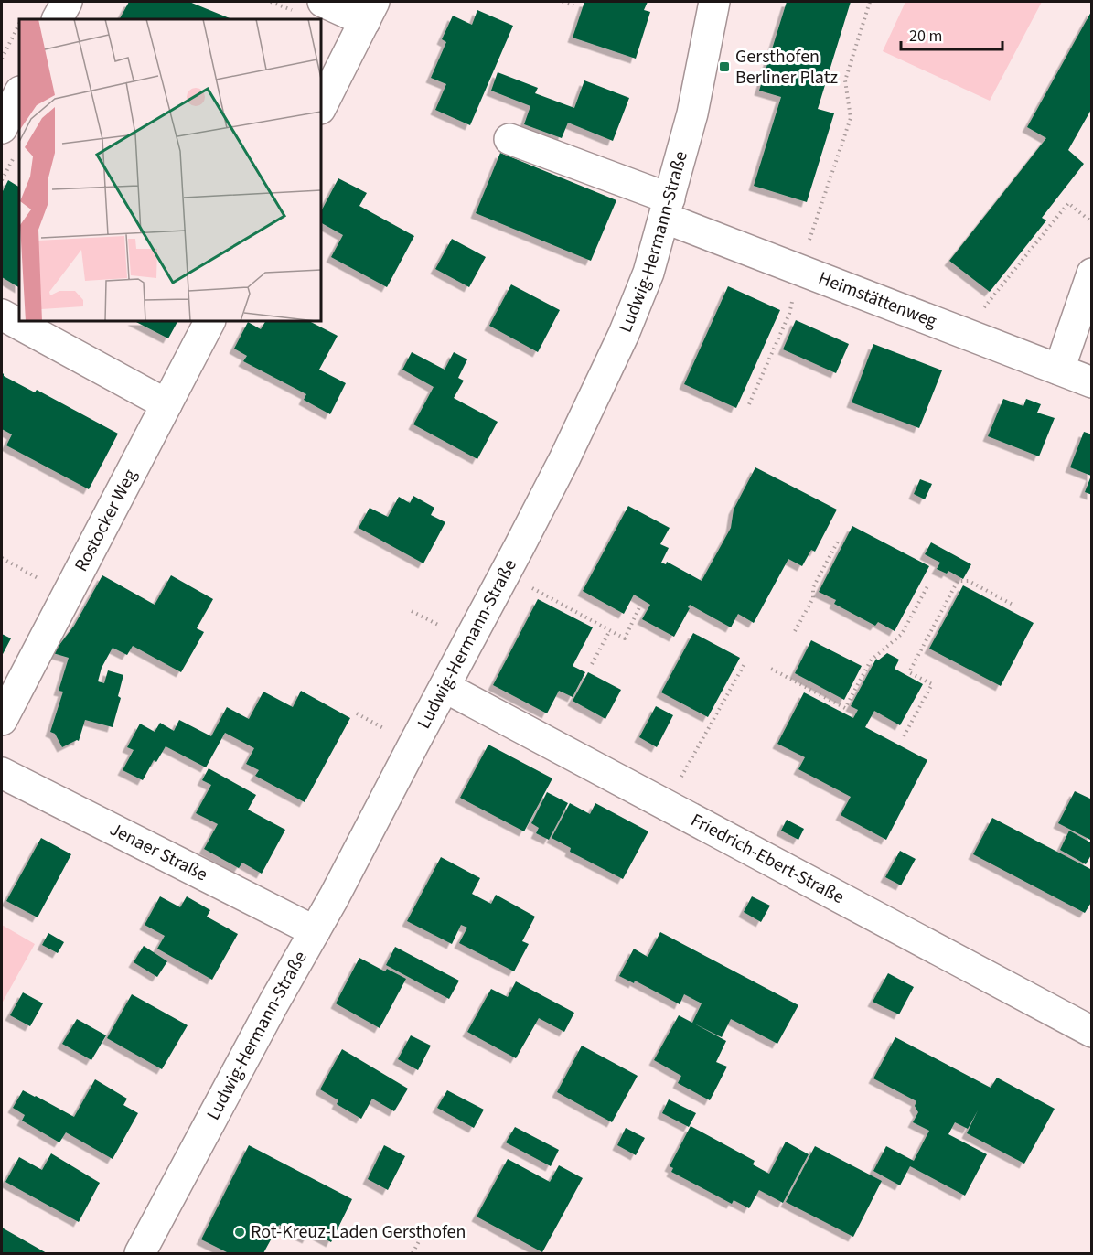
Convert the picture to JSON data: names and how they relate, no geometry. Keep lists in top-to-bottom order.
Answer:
{
  "streets": {
    "street": [
      "Ludwig-Hermann-Straße",
      "Heimstättenweg",
      "Rostocker Weg",
      "Jenaer Straße",
      "Friedrich-Ebert-Straße"
    ]
  },
  "crossings": [
    ["Ludwig-Hermann-Straße", "Heimstättenweg"],
    ["Ludwig-Hermann-Straße", "Jenaer Straße"],
    ["Ludwig-Hermann-Straße", "Friedrich-Ebert-Straße"]
  ],
  "places": {
    "transit": ["Gersthofen Berliner Platz"],
    "other": ["Rot-Kreuz-Laden Gersthofen"]
  },
  "scale_bar": "20 m"
}
